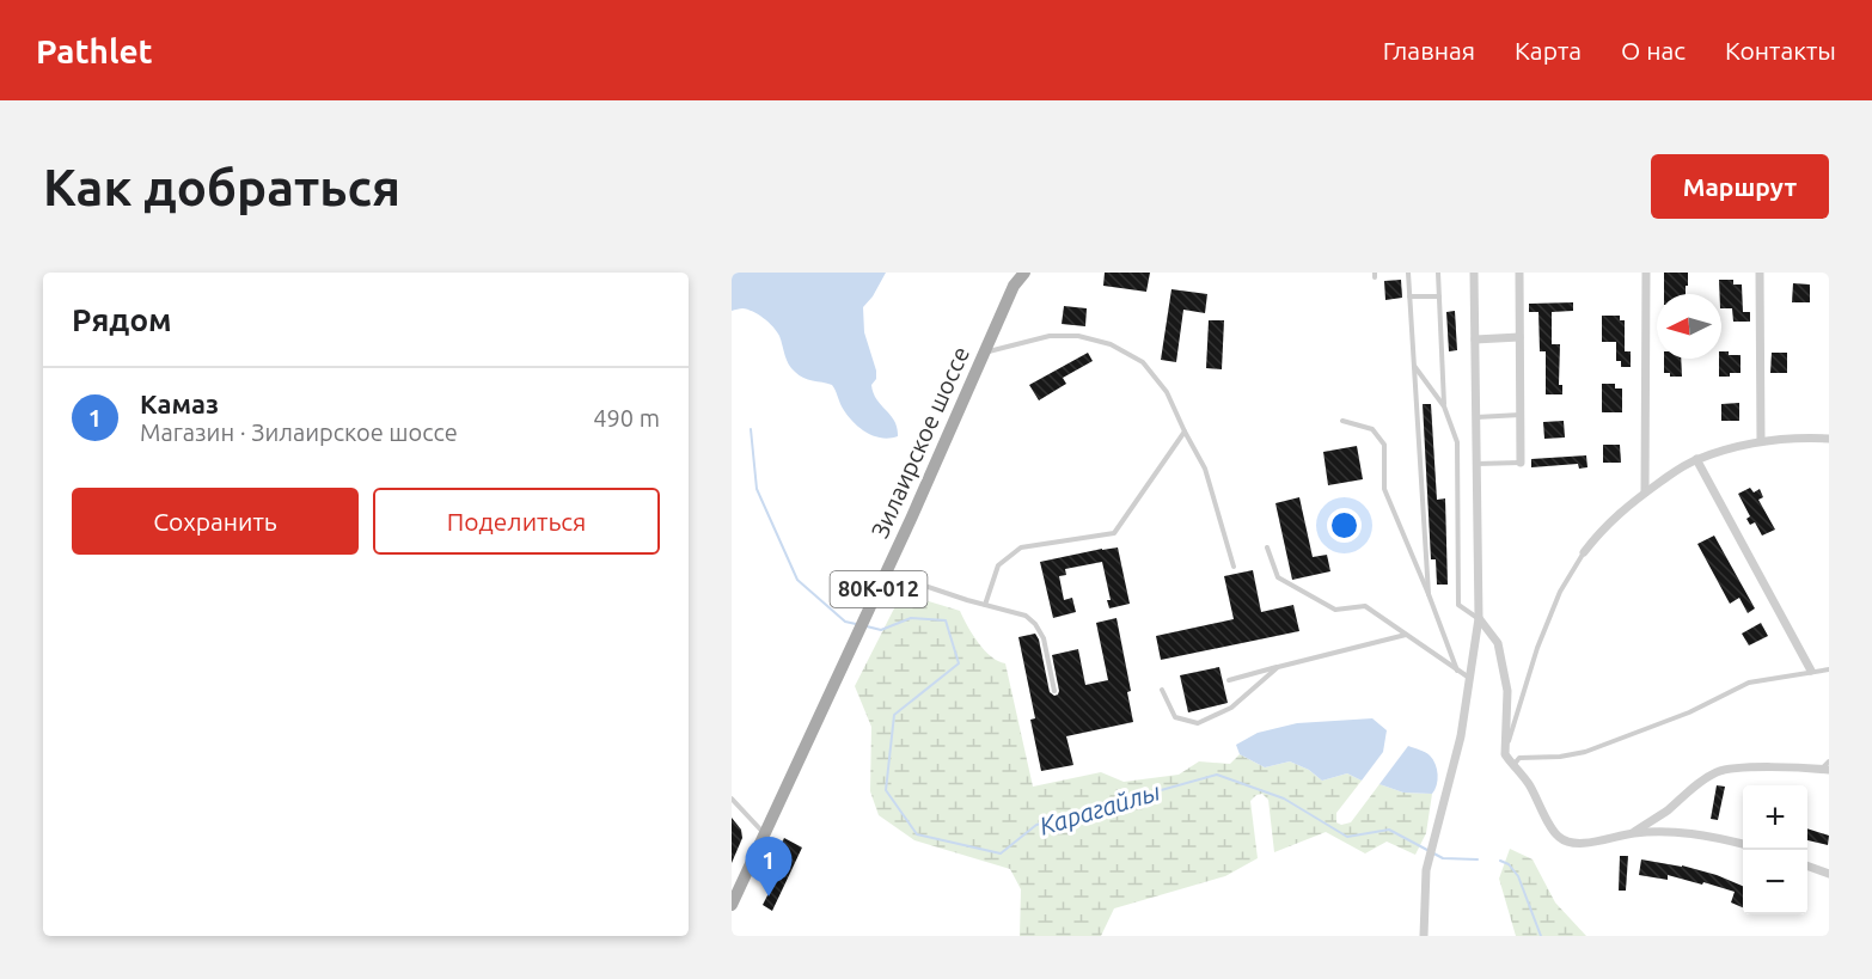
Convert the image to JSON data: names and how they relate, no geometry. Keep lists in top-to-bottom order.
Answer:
{
  "streets": {
    "main road": ["Зилаирское шоссе", "80К-012"]
  },
  "water": ["Карагайлы"],
  "north": "left",
  "page": {
    "header": "Pathlet",
    "nav": [
      "Главная",
      "Карта",
      "О нас",
      "Контакты"
    ],
    "buttons": [
      "Маршрут",
      ["Сохранить", "Поделиться"]
    ],
    "title": "Как добраться",
    "heading": "Рядом",
    "list": [
      {
        "mark": "1",
        "name": "Камаз",
        "note": "Магазин · Зилаирское шоссе",
        "value": "490 m"
      }
    ],
    "map_buttons": ["+", "−"],
    "pins": "1"
  }
}
